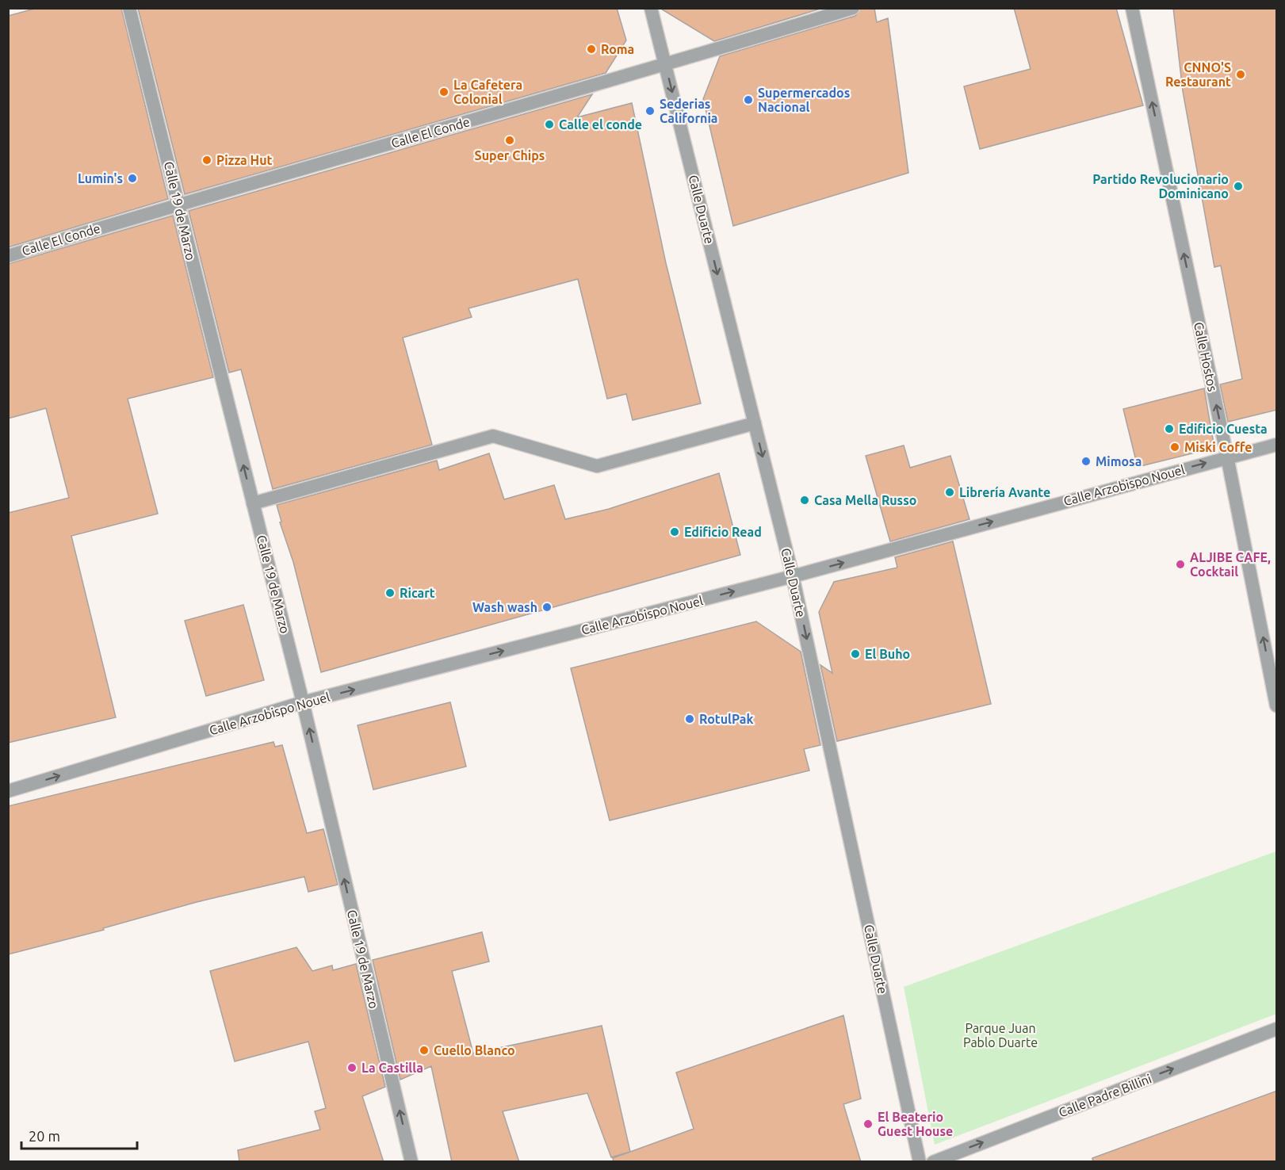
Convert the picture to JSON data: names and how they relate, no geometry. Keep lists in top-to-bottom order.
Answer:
{
  "streets": {
    "street": [
      "Calle El Conde",
      "Calle Duarte",
      "Calle 19 de Marzo",
      "Calle Hostos",
      "Calle Arzobispo Nouel",
      "Calle Padre Billini"
    ]
  },
  "crossings": [
    ["Calle El Conde", "Calle Duarte"],
    ["Calle El Conde", "Calle 19 de Marzo"],
    ["Calle Duarte", "Calle Arzobispo Nouel"],
    ["Calle 19 de Marzo", "Calle Arzobispo Nouel"],
    ["Calle Hostos", "Calle Arzobispo Nouel"]
  ],
  "one_way": [
    "Calle Duarte",
    "Calle 19 de Marzo",
    "Calle Hostos",
    "Calle Arzobispo Nouel",
    "Calle Padre Billini"
  ],
  "parks": ["Parque Juan Pablo Duarte"],
  "places": [
    "Roma",
    "CNNO'S Restaurant",
    "La Cafetera Colonial",
    "Supermercados Nacional",
    "Sederias California",
    "Calle el conde",
    "Super Chips",
    "Pizza Hut",
    "Lumin's",
    "Partido Revolucionario Dominicano",
    "Edificio Cuesta",
    "Miski Coffe",
    "Mimosa",
    "Librería Avante",
    "Casa Mella Russo",
    "Edificio Read",
    "ALJIBE CAFE, Cocktail",
    "Ricart",
    "Wash wash",
    "El Buho",
    "RotulPak",
    "Cuello Blanco",
    "La Castilla",
    "El Beaterio Guest House"
  ],
  "scale_bar": "20 m"
}
